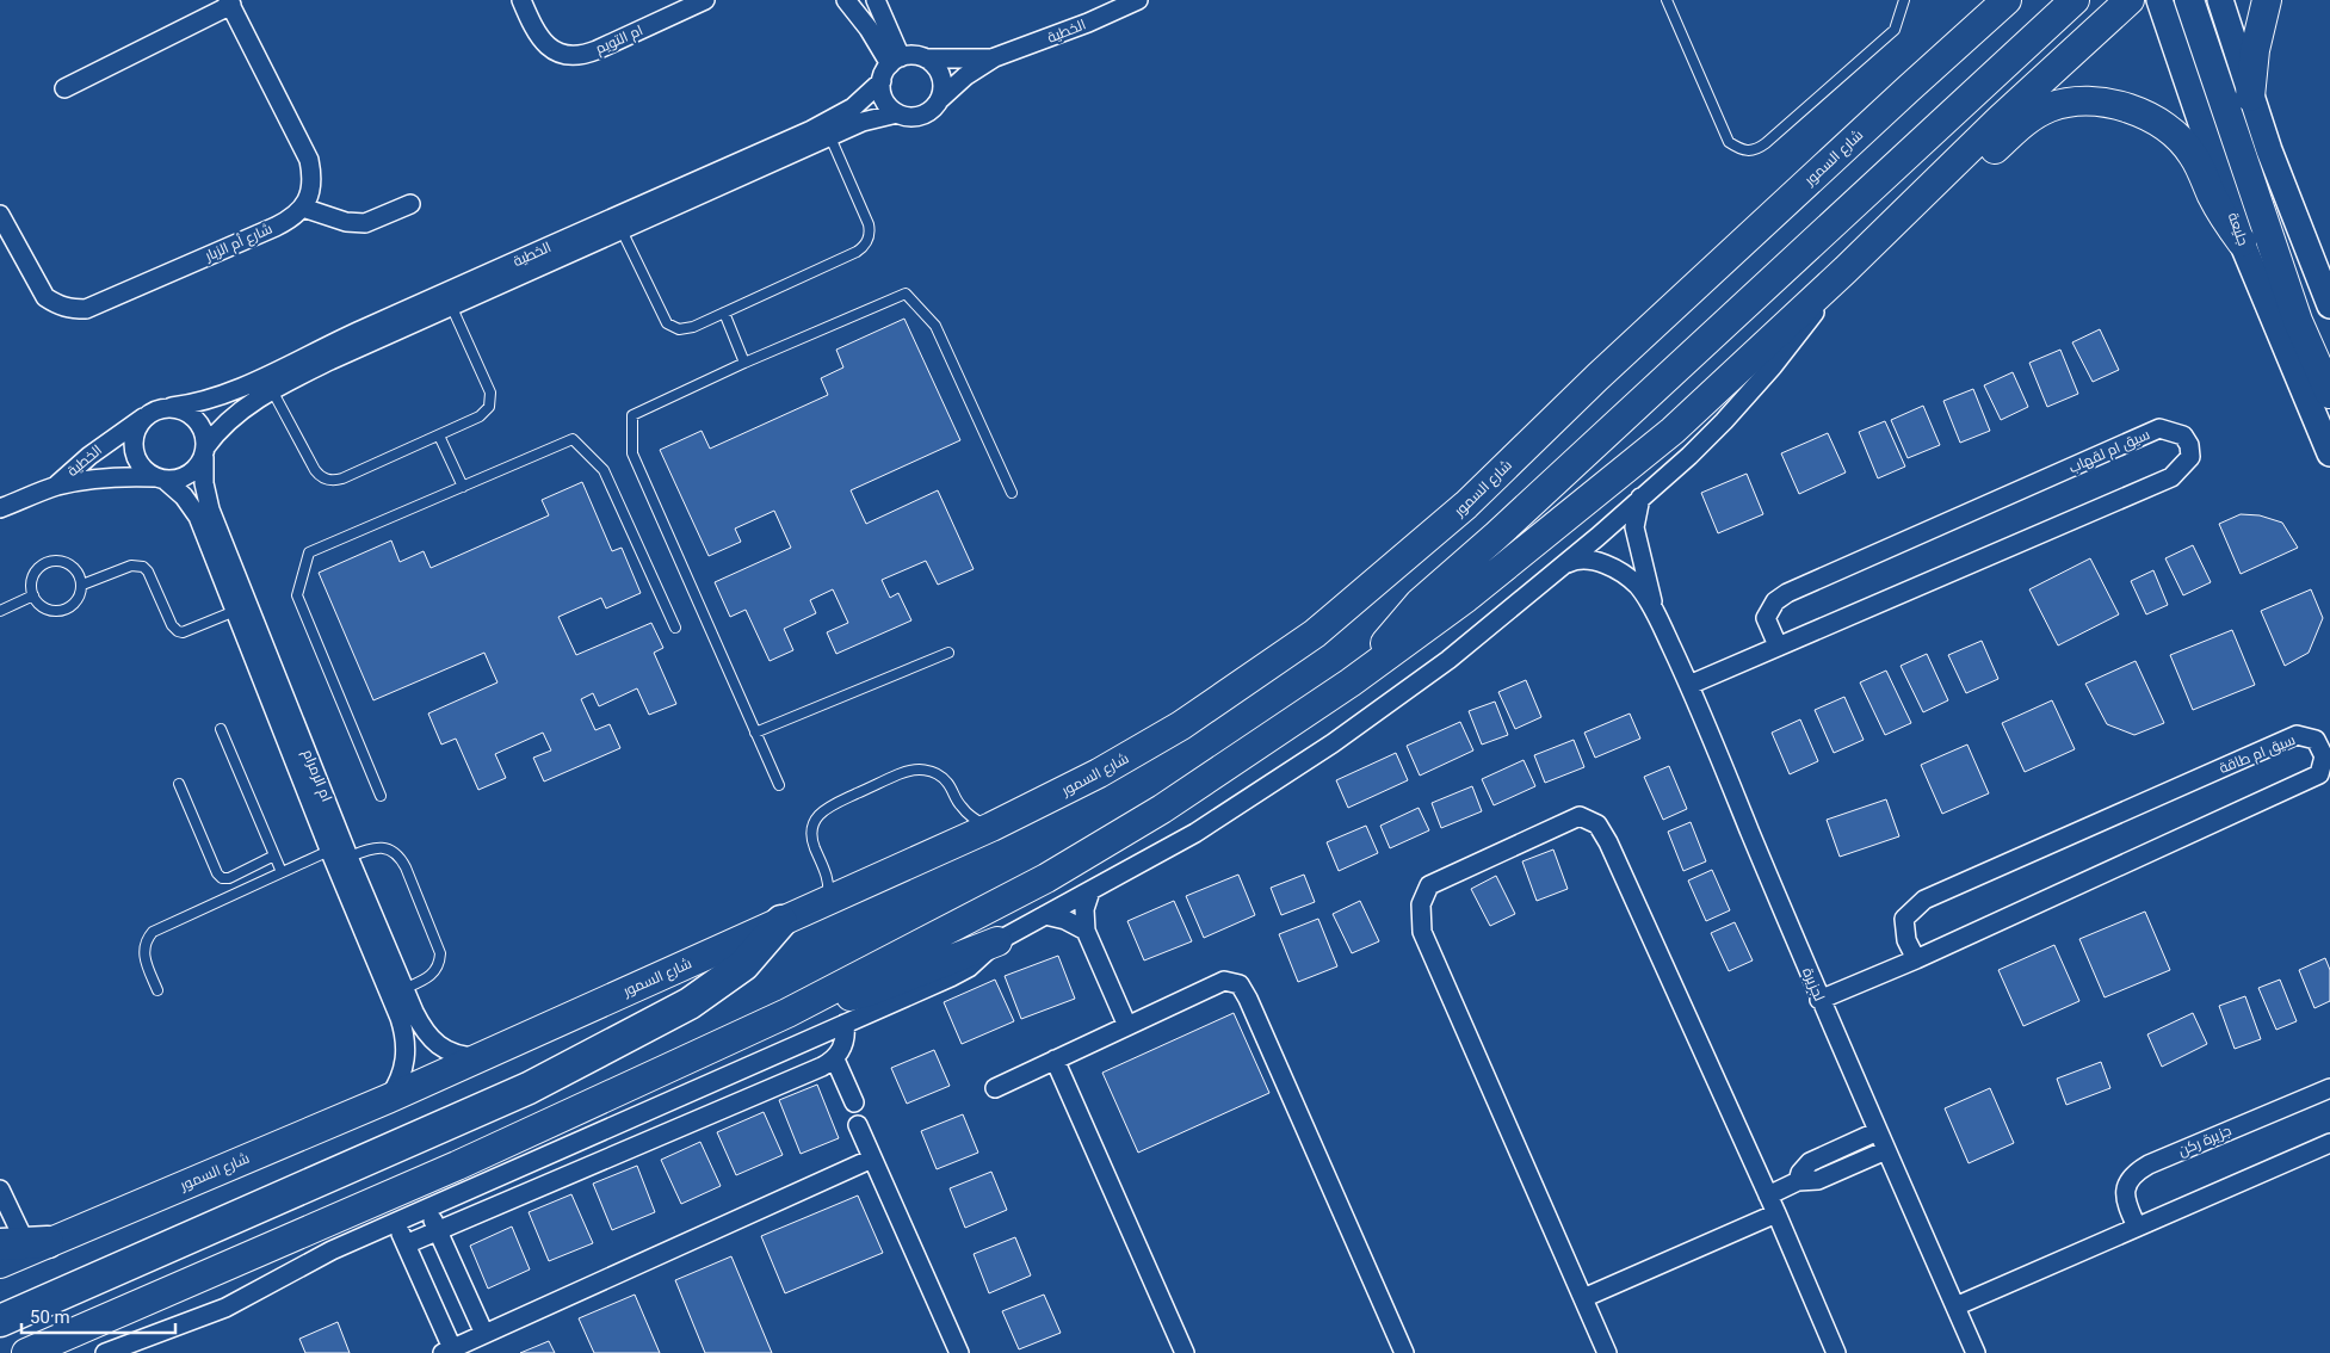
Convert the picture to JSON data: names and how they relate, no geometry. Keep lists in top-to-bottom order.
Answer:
{
  "streets": {
    "main road": ["شارع السمور", "جليعة"],
    "street": [
      "الخطية",
      "ام التويم",
      "شارع أم الزبار",
      "سيق ام لقهاب",
      "سيق ام طاقة",
      "ام الرمرام",
      "لجزيرة",
      "جزيرة ركن"
    ]
  },
  "crossings": [
    ["الخطية", "ام الرمرام"],
    ["شارع السمور", "ام الرمرام"],
    ["سيق ام لقهاب", "لجزيرة"],
    ["سيق ام طاقة", "لجزيرة"]
  ],
  "scale_bar": "50 m"
}
